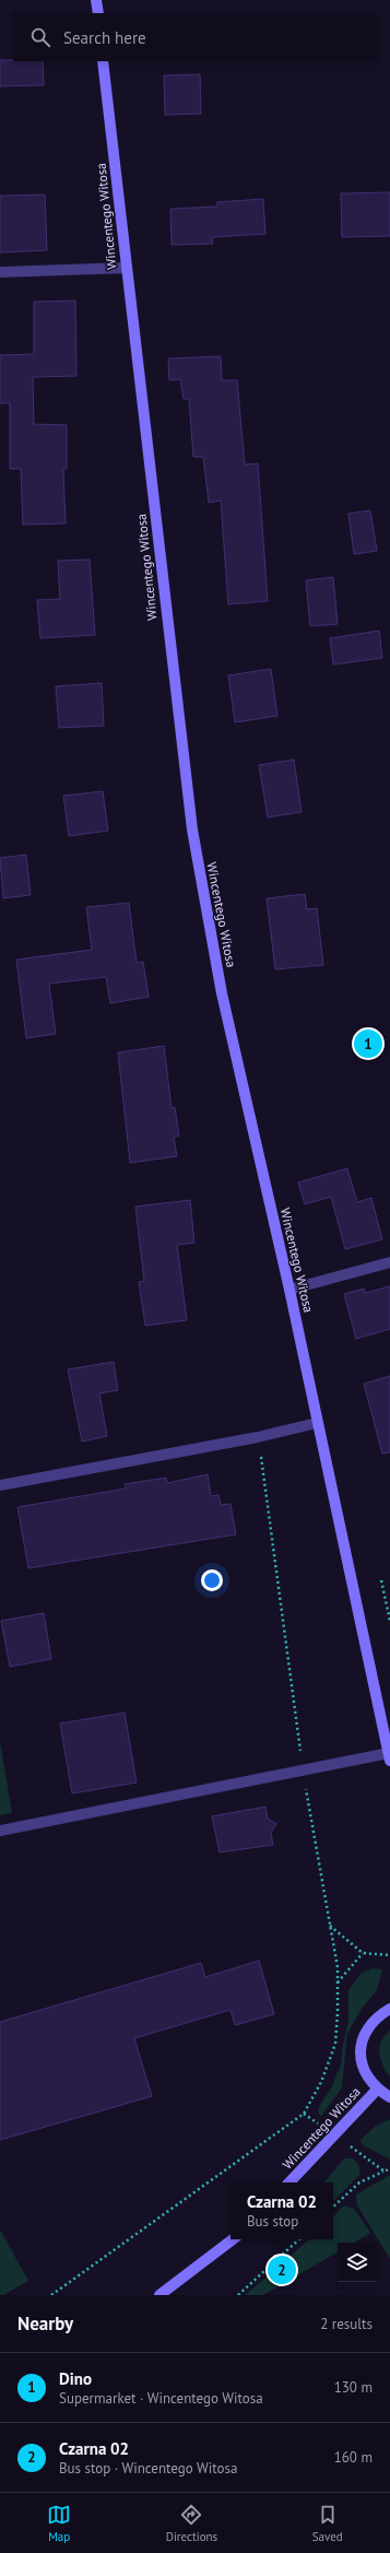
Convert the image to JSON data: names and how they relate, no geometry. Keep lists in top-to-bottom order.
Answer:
{
  "streets": {
    "main road": ["Wincentego Witosa"]
  },
  "page": {
    "search": "Search here",
    "pins": ["1", "2"],
    "popup": ["Czarna 02", "Bus stop"],
    "heading": ["Nearby", "2 results"],
    "list": [
      {
        "mark": "1",
        "name": "Dino",
        "note": "Supermarket · Wincentego Witosa",
        "value": "130 m"
      },
      {
        "mark": "2",
        "name": "Czarna 02",
        "note": "Bus stop · Wincentego Witosa",
        "value": "160 m"
      }
    ],
    "nav": ["Map", "Directions", "Saved"]
  }
}
